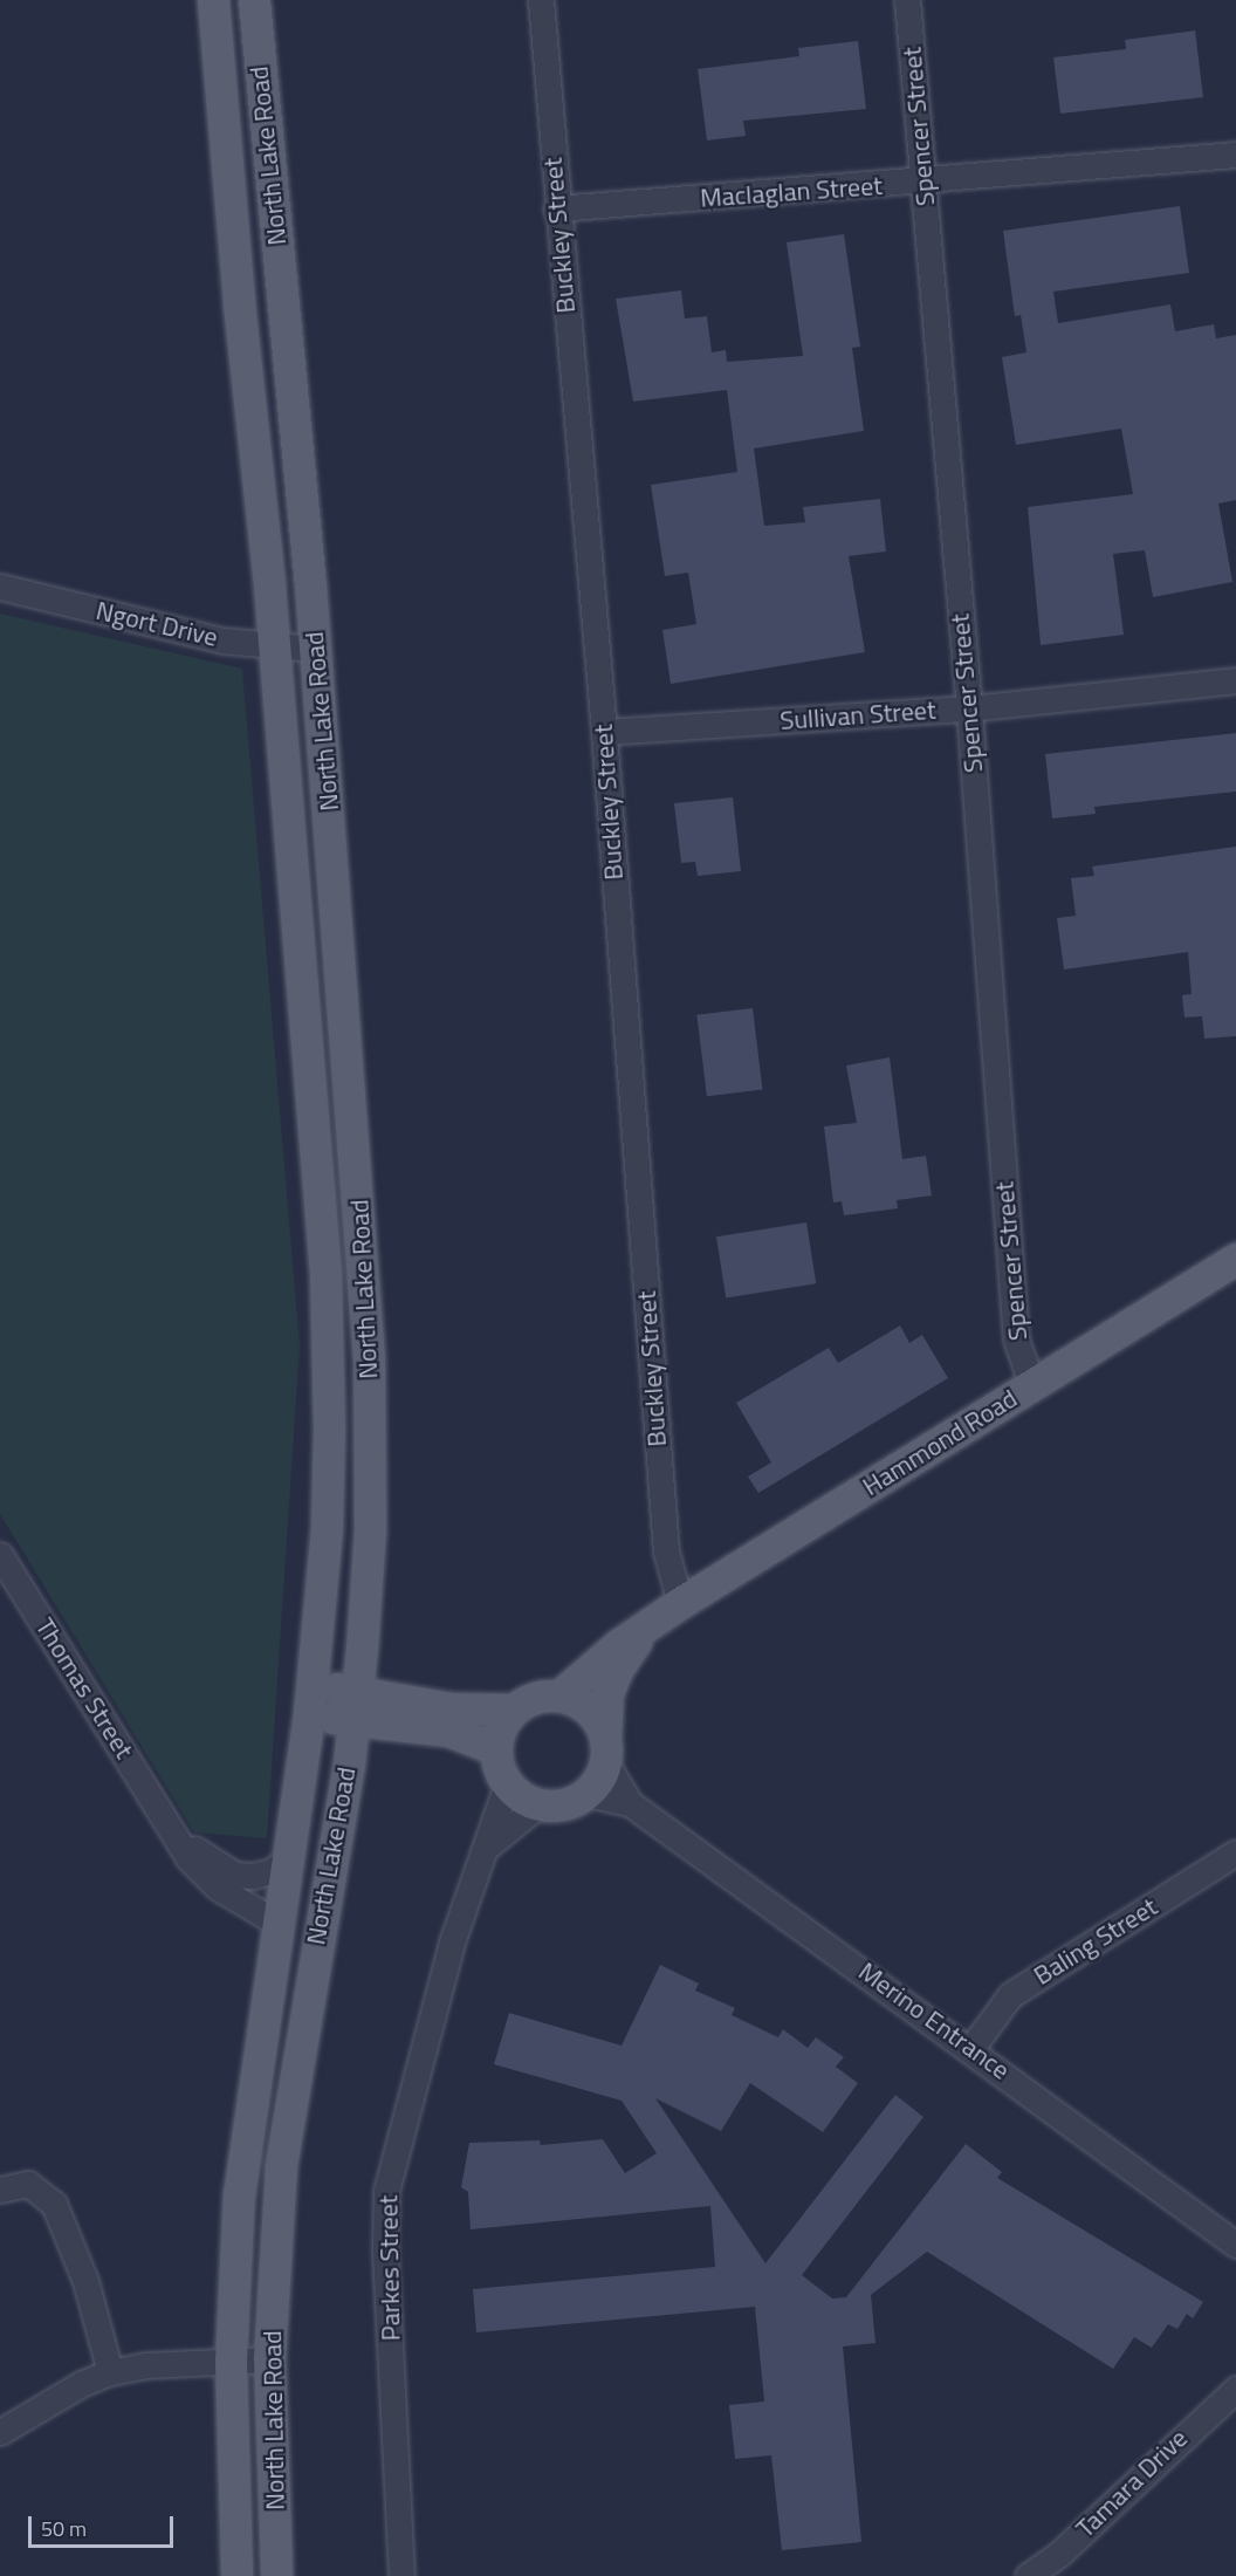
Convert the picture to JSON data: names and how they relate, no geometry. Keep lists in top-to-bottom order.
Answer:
{
  "streets": {
    "main road": ["North Lake Road", "Hammond Road"],
    "street": [
      "Spencer Street",
      "Maclaglan Street",
      "Buckley Street",
      "Ngort Drive",
      "Sullivan Street",
      "Thomas Street",
      "Baling Street",
      "Merino Entrance",
      "Parkes Street",
      "Tamara Drive"
    ]
  },
  "crossings": [
    ["Spencer Street", "Maclaglan Street"],
    ["Spencer Street", "Sullivan Street"],
    ["Spencer Street", "Hammond Road"],
    ["North Lake Road", "Ngort Drive"],
    ["North Lake Road", "Thomas Street"],
    ["Maclaglan Street", "Buckley Street"],
    ["Buckley Street", "Sullivan Street"],
    ["Buckley Street", "Hammond Road"],
    ["Hammond Road", "Merino Entrance"],
    ["Hammond Road", "Parkes Street"],
    ["Baling Street", "Merino Entrance"],
    ["Merino Entrance", "Parkes Street"]
  ],
  "scale_bar": "50 m"
}
